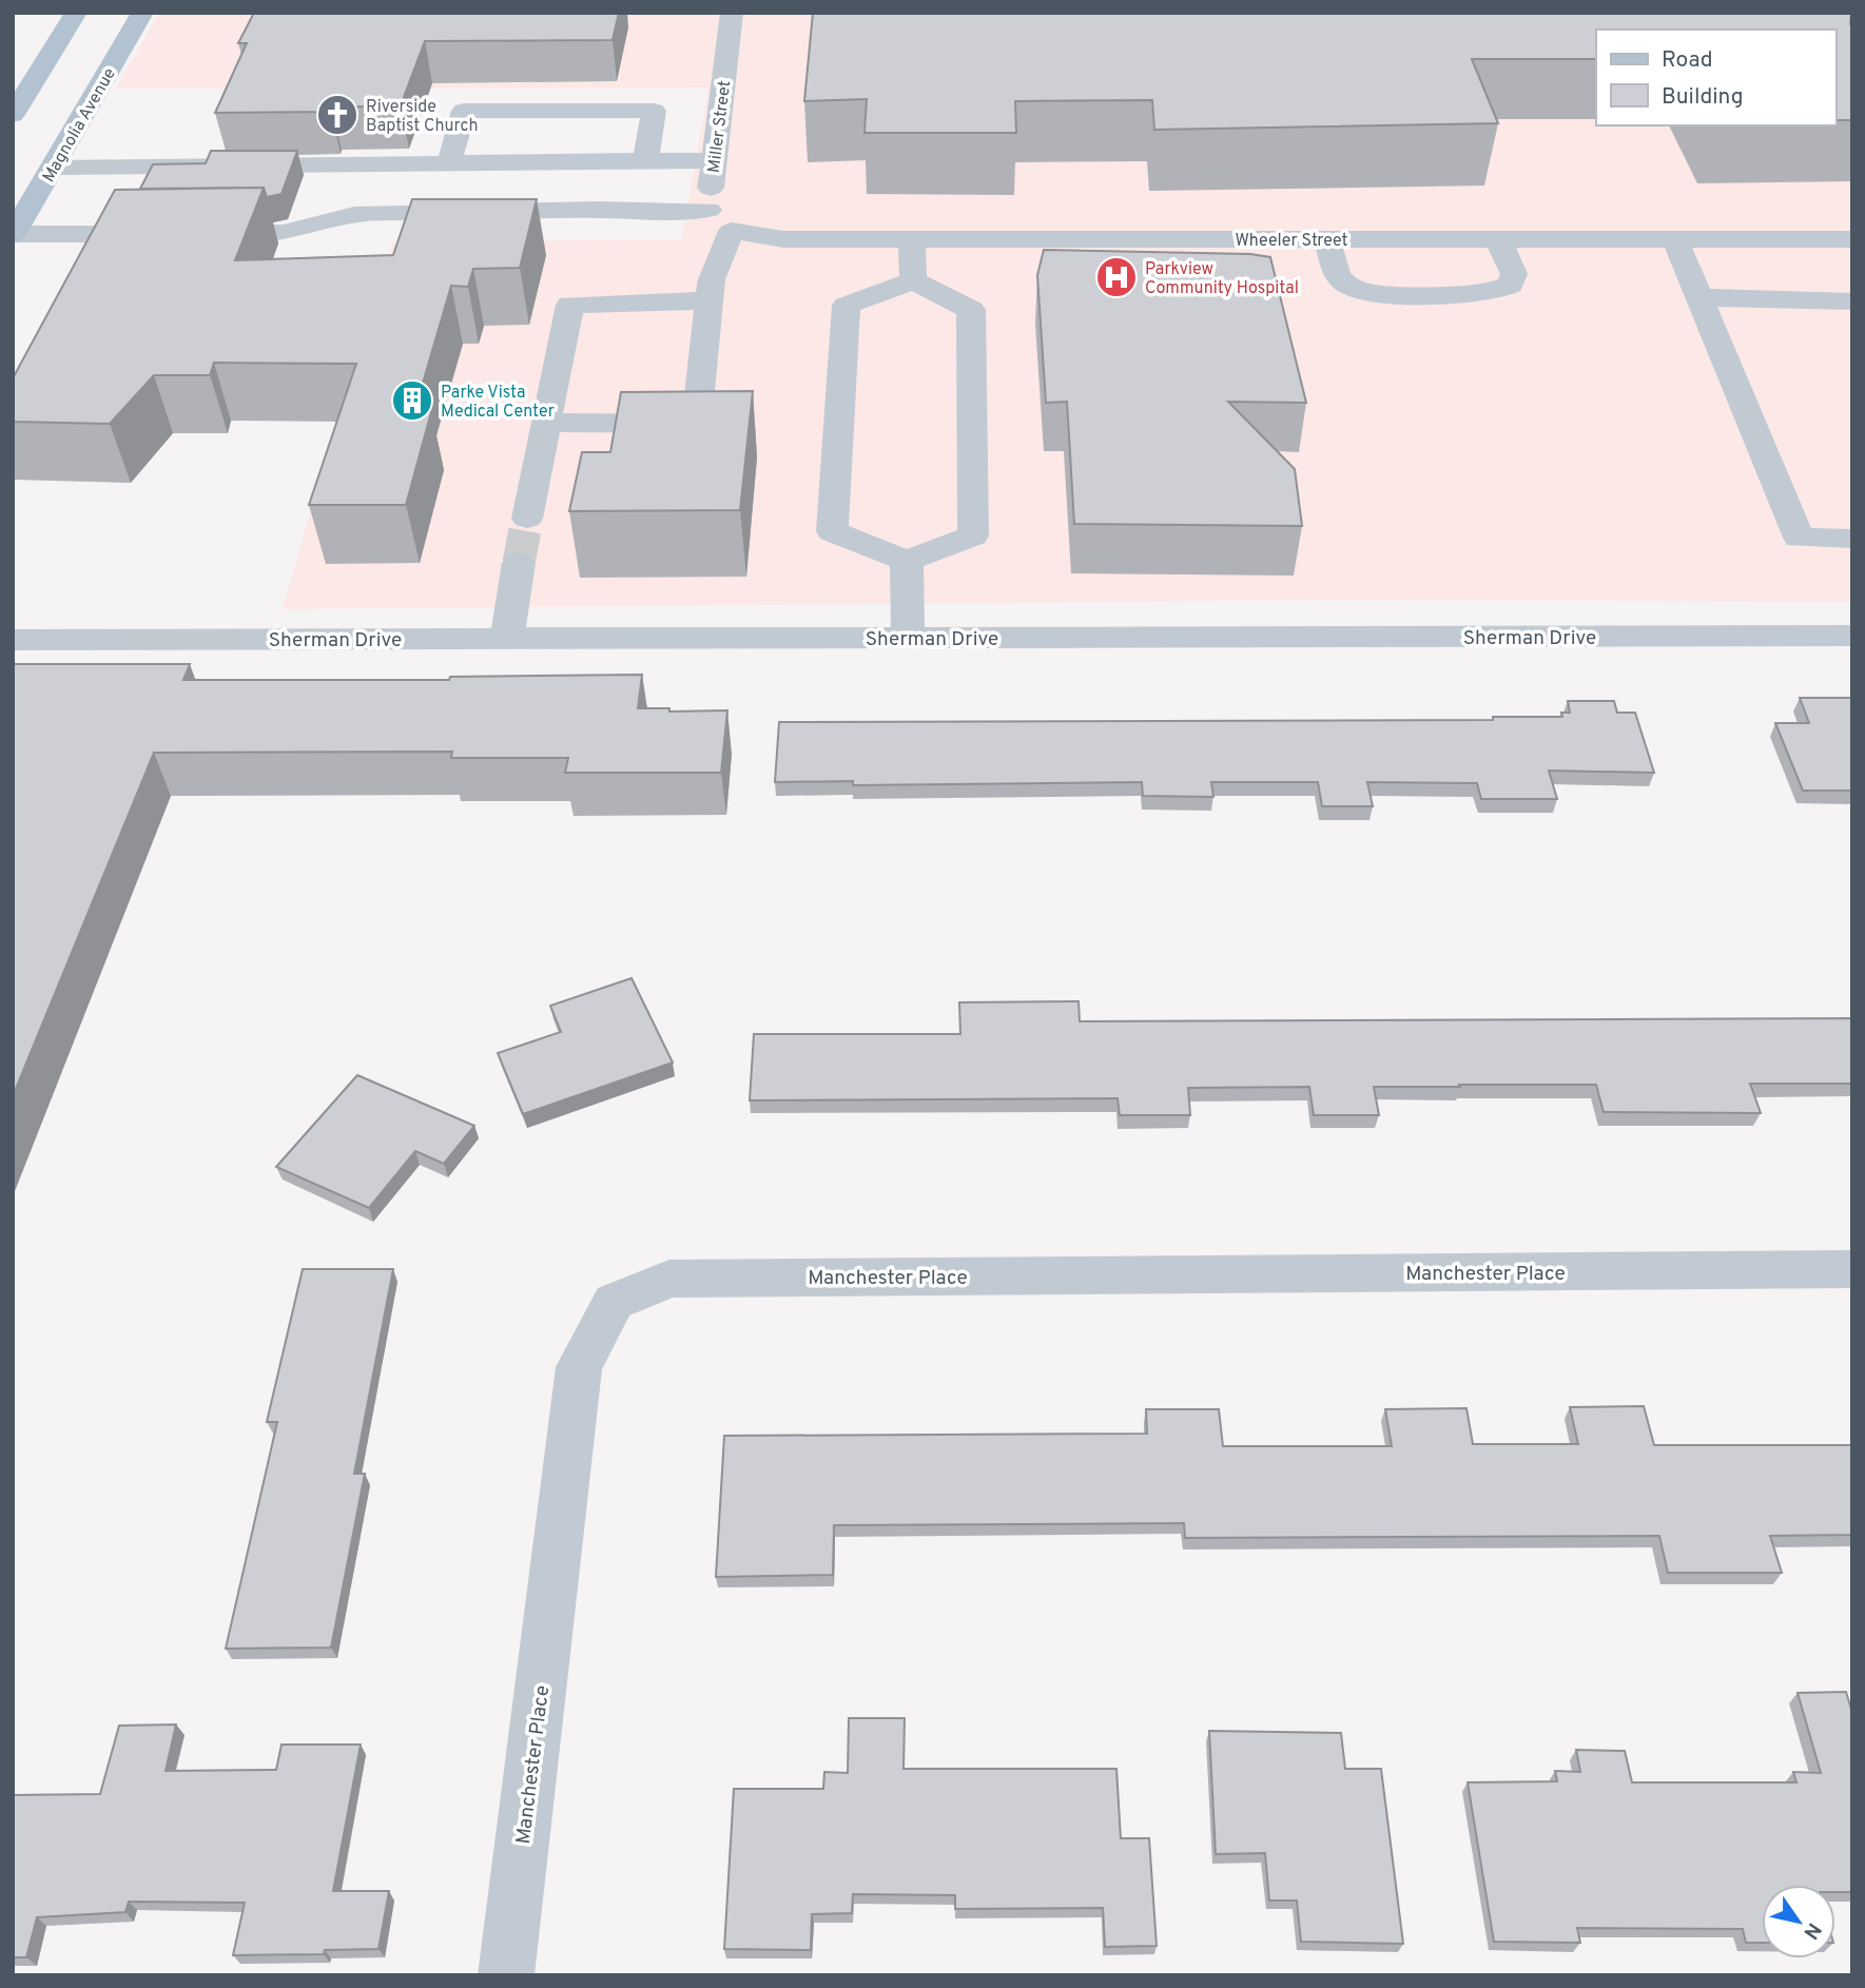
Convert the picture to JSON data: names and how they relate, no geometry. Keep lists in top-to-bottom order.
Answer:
{
  "streets": {
    "main road": ["Magnolia Avenue"],
    "street": [
      "Miller Street",
      "Wheeler Street",
      "Sherman Drive",
      "Manchester Place"
    ]
  },
  "places": {
    "church": ["Riverside Baptist Church"],
    "hospital": ["Parkview Community Hospital"],
    "building": ["Parke Vista Medical Center"]
  },
  "legend": ["Road", "Building"],
  "north": "bottom right"
}
